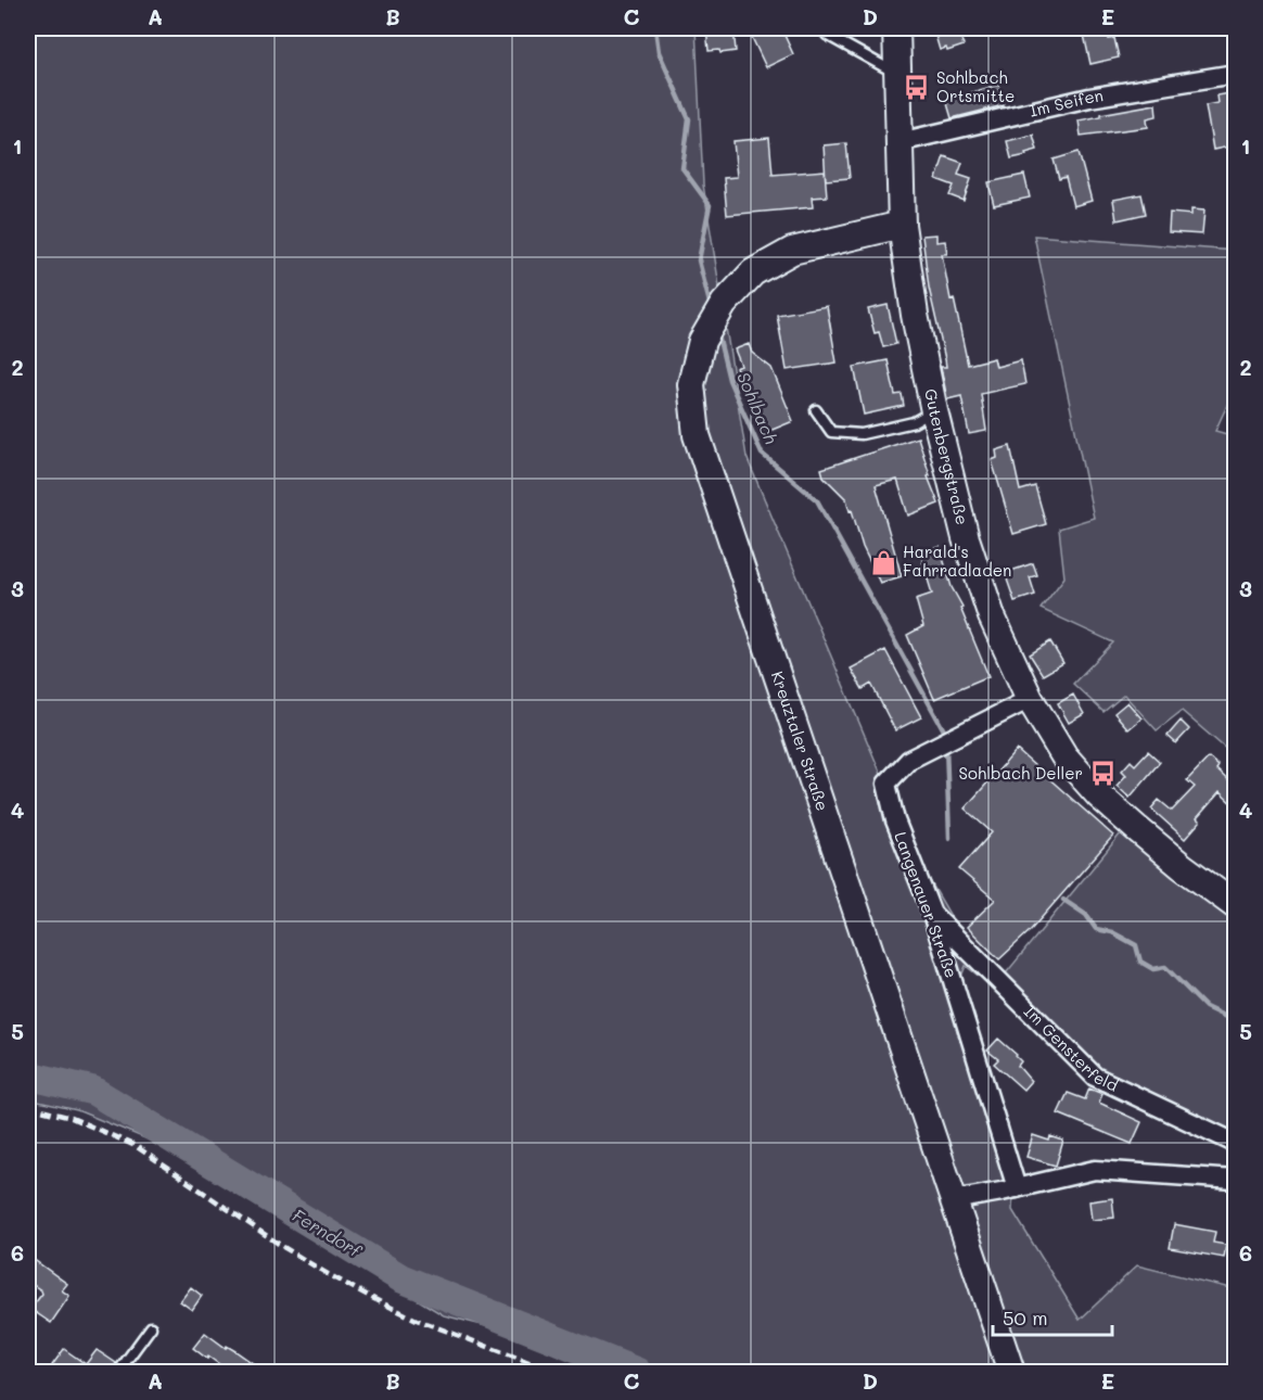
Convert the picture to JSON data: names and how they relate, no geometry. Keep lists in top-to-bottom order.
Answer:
{
  "streets": {
    "street": [
      "Im Seifen",
      "Gutenbergstraße",
      "Kreuztaler Straße",
      "Langenauer Straße",
      "Im Gensterfeld"
    ]
  },
  "crossings": [
    ["Im Seifen", "Gutenbergstraße"],
    ["Gutenbergstraße", "Kreuztaler Straße"],
    ["Gutenbergstraße", "Langenauer Straße"],
    ["Langenauer Straße", "Im Gensterfeld"]
  ],
  "water": ["Sohlbach", "Ferndorf"],
  "places": {
    "bus stop": ["Sohlbach Ortsmitte", "Sohlbach Deller"],
    "shop": ["Harald's Fahrradladen"]
  },
  "scale_bar": "50 m",
  "grid": {
    "columns": [
      "A",
      "B",
      "C",
      "D",
      "E"
    ],
    "rows": [
      "1",
      "2",
      "3",
      "4",
      "5",
      "6"
    ]
  }
}
